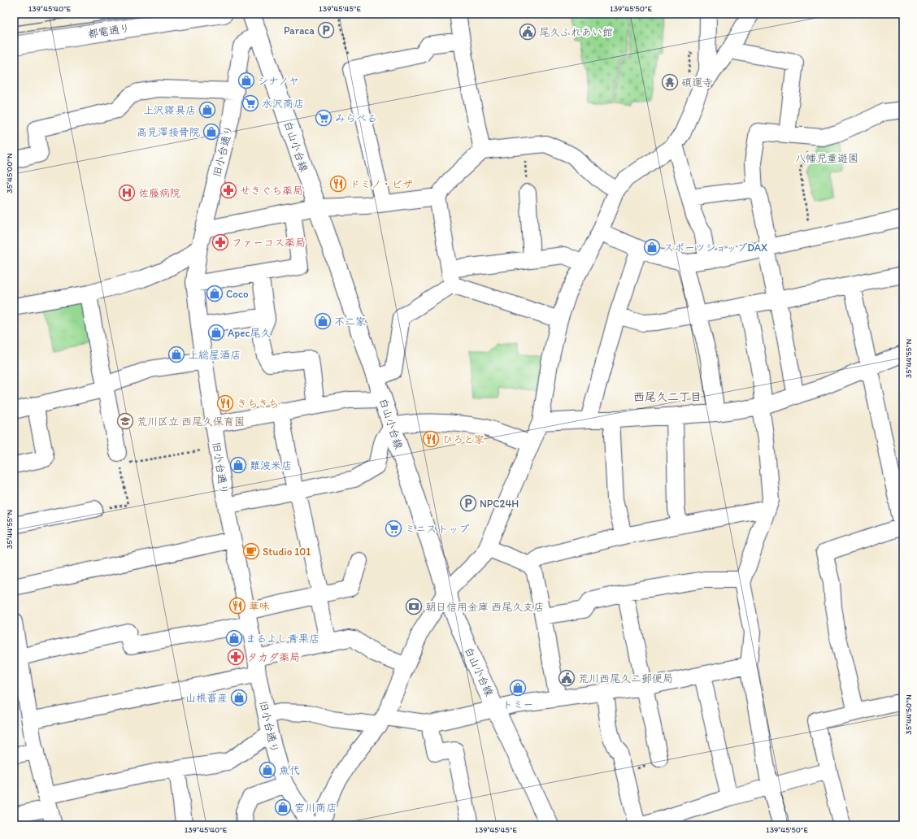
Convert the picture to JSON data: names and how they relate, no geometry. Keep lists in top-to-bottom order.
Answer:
{
  "streets": {
    "main road": ["都電通り", "白山小台線"],
    "street": ["旧小台通り"]
  },
  "crossings": [
    ["白山小台線", "旧小台通り"]
  ],
  "districts": ["西尾久二丁目"],
  "parks": ["八幡児童遊園"],
  "places": {
    "parking": ["Paraca", "NPC24H"],
    "public building": ["尾久ふれあい館", "荒川西尾久二郵便局"],
    "shop": [
      "シナノヤ",
      "上沢寝具店",
      "高見澤接骨院",
      "スポーツショップDAX",
      "Coco",
      "不二家",
      "Apec尾久",
      "上総屋酒店",
      "難波米店",
      "まるよし青果店",
      "トミー",
      "山根畜産",
      "魚代",
      "宮川商店"
    ],
    "temple": ["碩運寺"],
    "supermarket": ["水沢商店", "みらべる", "ミニストップ"],
    "restaurant": [
      "ドミノ・ピザ",
      "きちきち",
      "ひろと家",
      "華味"
    ],
    "pharmacy": ["せきぐち薬局", "ファーコス薬局", "タカダ薬局"],
    "hospital": ["佐藤病院"],
    "school or university": ["荒川区立 西尾久保育園"],
    "cafe": ["Studio 101"],
    "bank": ["朝日信用金庫 西尾久支店"]
  },
  "coordinates": [
    "139°45'40\"E",
    "139°45'45\"E",
    "139°45'50\"E",
    "35°45'00\"N",
    "35°44'55\"N",
    "35°44'50\"N"
  ]
}
